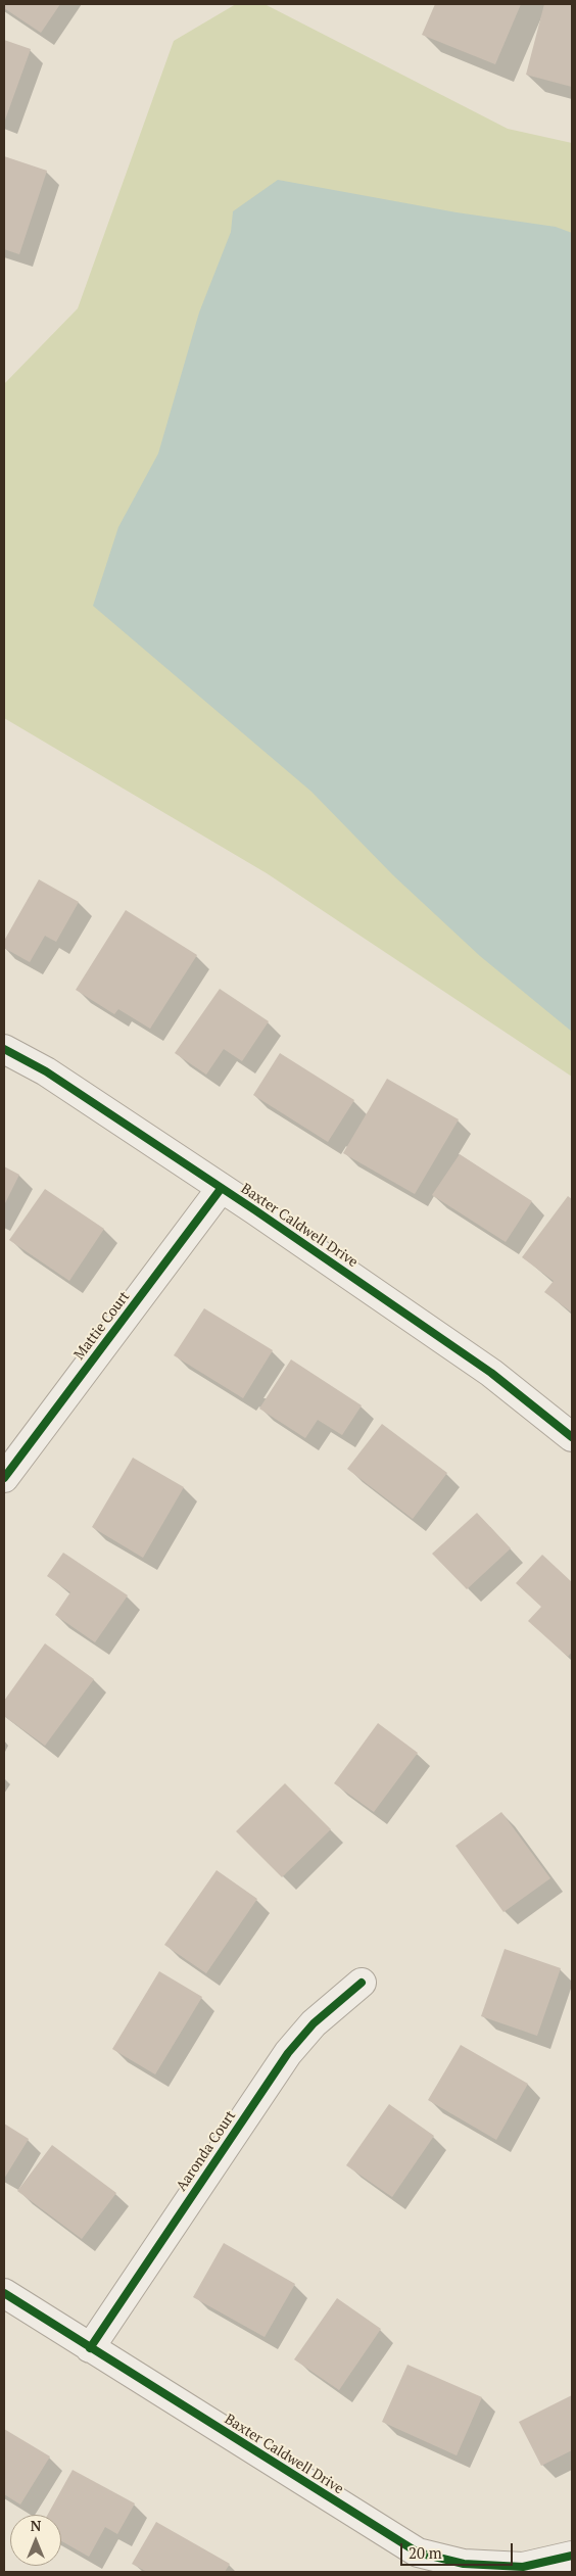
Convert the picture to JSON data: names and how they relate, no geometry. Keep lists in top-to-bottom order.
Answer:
{
  "streets": {
    "street": ["Baxter Caldwell Drive", "Mattie Court", "Aaronda Court"]
  },
  "crossings": [
    ["Baxter Caldwell Drive", "Mattie Court"],
    ["Baxter Caldwell Drive", "Aaronda Court"]
  ],
  "scale_bar": "20 m",
  "north": "top"
}
